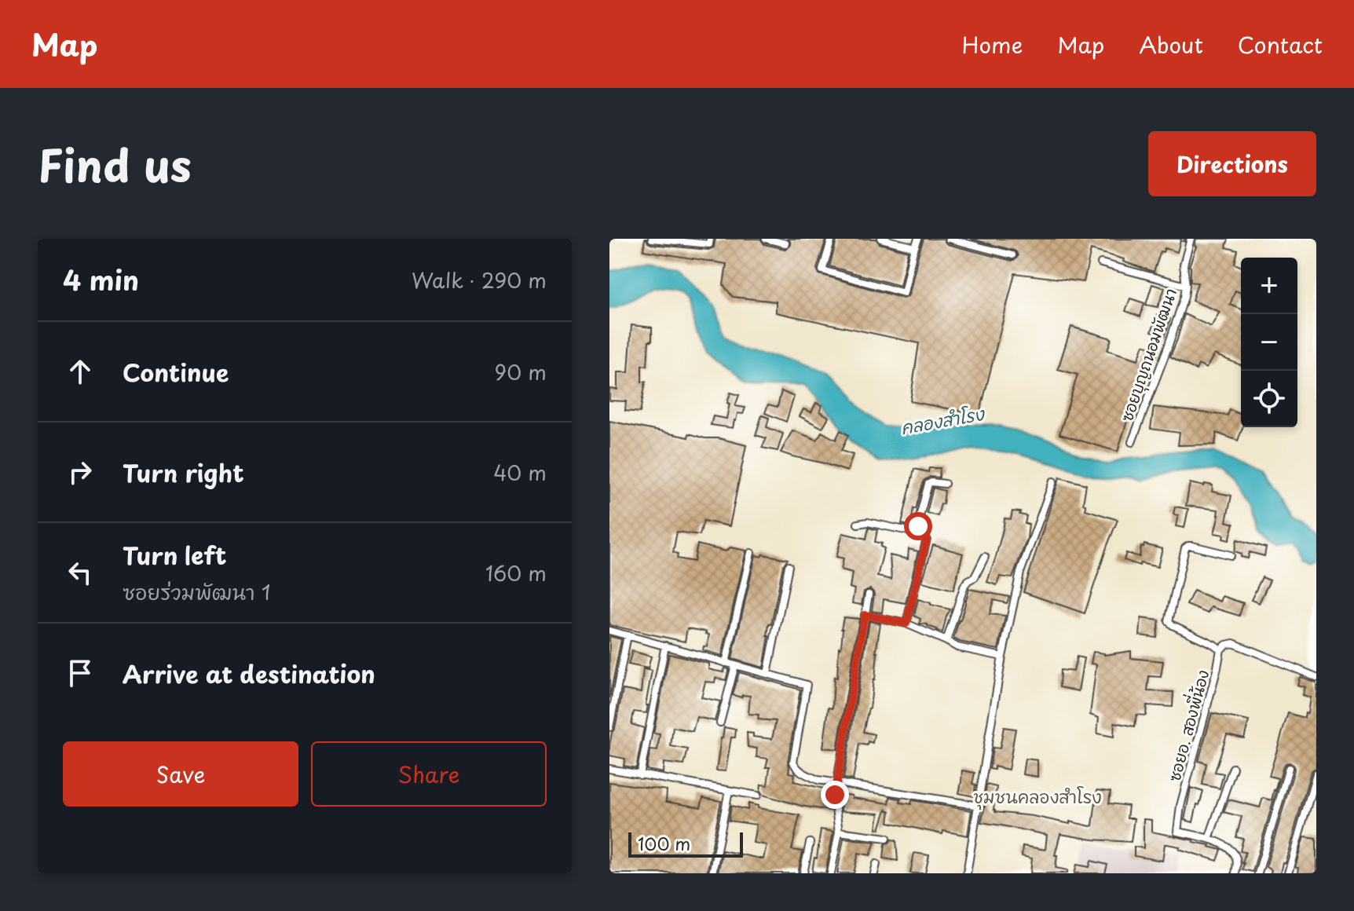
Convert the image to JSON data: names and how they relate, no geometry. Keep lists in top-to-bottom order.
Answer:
{
  "streets": {
    "street": ["ซอยบุญถนอมพัฒนา", "ซอยอ. สองพี่น้อง"]
  },
  "districts": ["ชุมชนคลองสำโรง"],
  "water": ["คลองสำโรง"],
  "scale_bar": "100 m",
  "page": {
    "header": "Map",
    "nav": [
      "Home",
      "Map",
      "About",
      "Contact"
    ],
    "title": "Find us",
    "buttons": [
      "Directions",
      ["Save", "Share"]
    ],
    "heading": ["4 min", "Walk · 290 m"],
    "map_buttons": ["+", "−"],
    "list": [
      ["Continue", "90 m"],
      ["Turn right", "40 m"],
      ["Turn left", "ซอยร่วมพัฒนา 1", "160 m"],
      "Arrive at destination"
    ],
    "scale": "100 m"
  }
}
